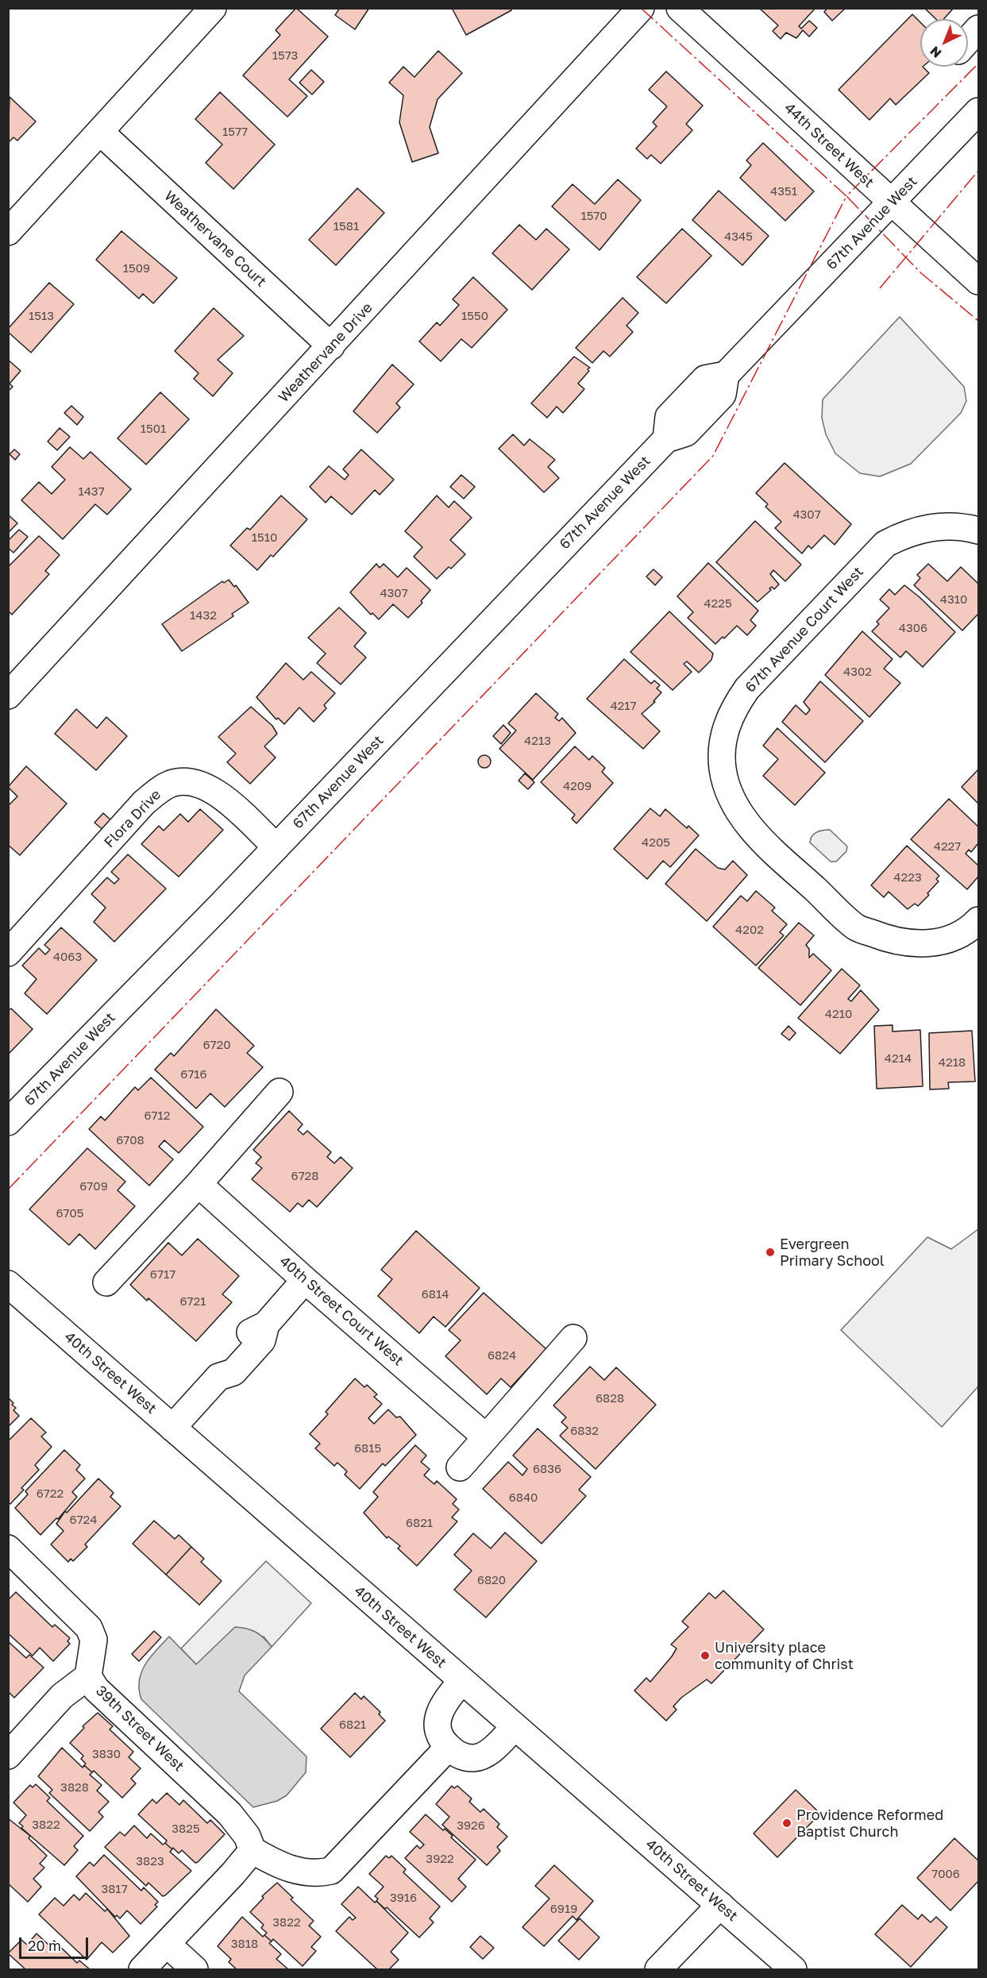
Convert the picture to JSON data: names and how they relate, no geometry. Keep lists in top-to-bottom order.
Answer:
{
  "streets": {
    "street": [
      "44th Street West",
      "67th Avenue West",
      "Weathervane Court",
      "Weathervane Drive",
      "67th Avenue Court West",
      "Flora Drive",
      "40th Street Court West",
      "40th Street West",
      "39th Street West"
    ]
  },
  "crossings": [
    ["44th Street West", "67th Avenue West"],
    ["67th Avenue West", "Flora Drive"],
    ["Weathervane Court", "Weathervane Drive"]
  ],
  "places": ["Evergreen Primary School", "University place community of Christ", "Providence Reformed Baptist Church"],
  "house_numbers": [
    "1573",
    "1577",
    "4351",
    "1570",
    "1581",
    "4345",
    "1509",
    "1513",
    "1550",
    "1501",
    "1437",
    "4307",
    "1510",
    "4307",
    "4310",
    "4225",
    "1432",
    "4306",
    "4302",
    "4217",
    "4213",
    "4209",
    "4205",
    "4227",
    "4223",
    "4202",
    "4063",
    "4210",
    "6720",
    "4214",
    "4218",
    "6716",
    "6712",
    "6708",
    "6728",
    "6709",
    "6705",
    "6717",
    "6814",
    "6721",
    "6824",
    "6828",
    "6832",
    "6815",
    "6836",
    "6722",
    "6840",
    "6724",
    "6821",
    "6820",
    "6821",
    "3830",
    "3828",
    "3822",
    "3926",
    "3825",
    "3922",
    "3823",
    "7006",
    "3817",
    "3916",
    "6919",
    "3822",
    "3818"
  ],
  "scale_bar": "20 m",
  "north": "bottom left"
}
